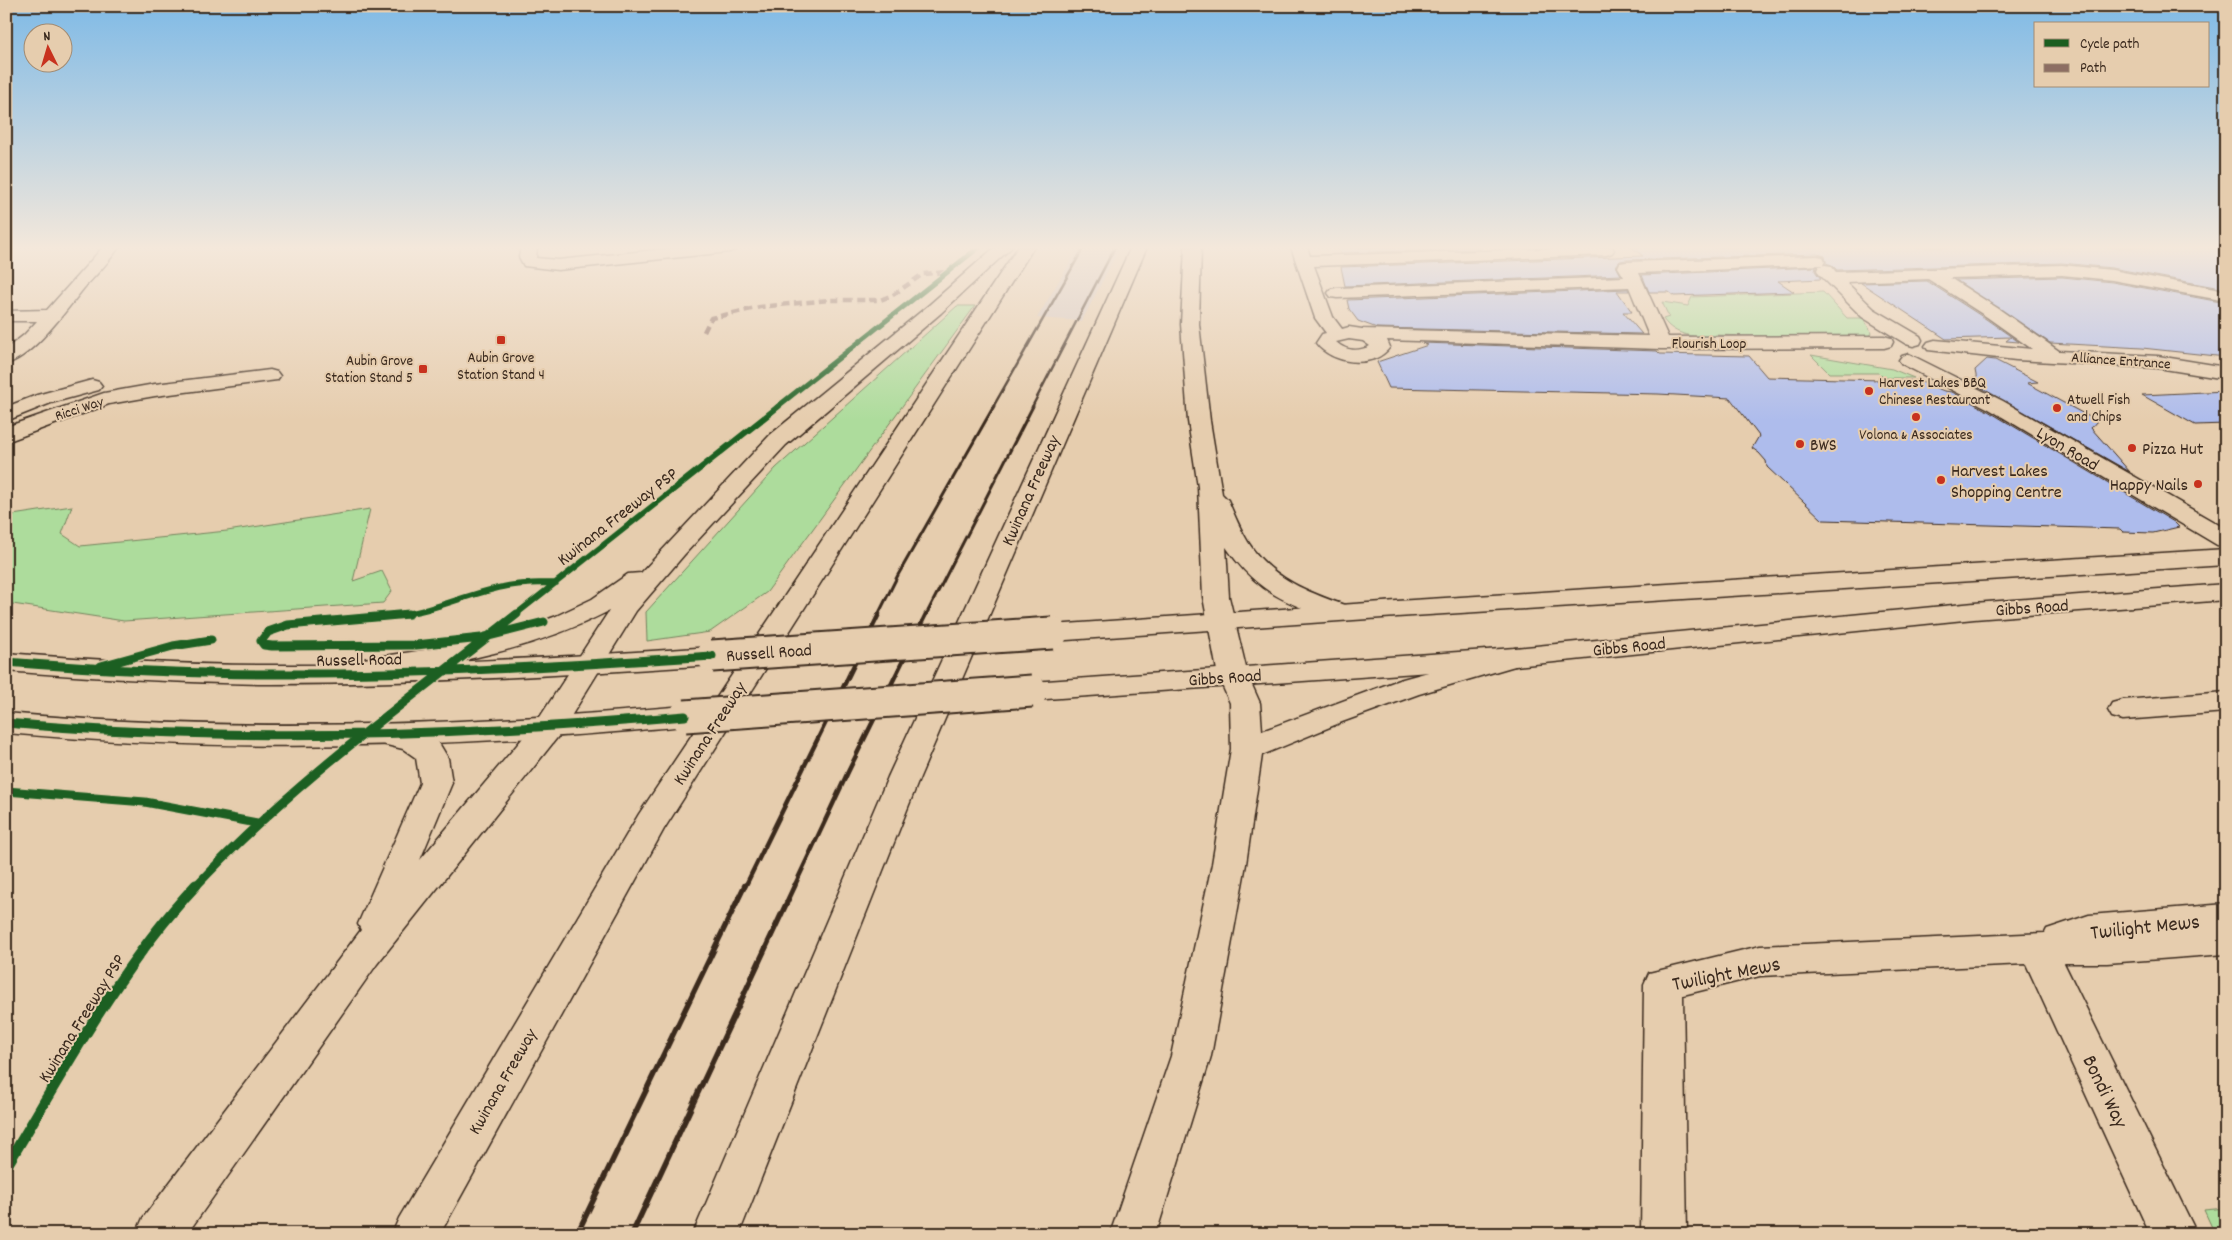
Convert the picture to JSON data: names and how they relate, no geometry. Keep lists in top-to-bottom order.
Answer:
{
  "streets": {
    "main road": [
      "Flourish Loop",
      "Alliance Entrance",
      "Ricci Way",
      "Lyon Road",
      "Kwinana Freeway",
      "Gibbs Road",
      "Russell Road",
      "Twilight Mews",
      "Bondi Way"
    ],
    "cycle path": ["Kwinana Freeway PSP"]
  },
  "crossings": [
    ["Flourish Loop", "Lyon Road"],
    ["Alliance Entrance", "Lyon Road"],
    ["Gibbs Road", "Russell Road"],
    ["Twilight Mews", "Bondi Way"]
  ],
  "places": {
    "transit": ["Aubin Grove Station Stand 4", "Aubin Grove Station Stand 5"],
    "other": [
      "Harvest Lakes BBQ Chinese Restaurant",
      "Atwell Fish and Chips",
      "Volona & Associates",
      "BWS",
      "Pizza Hut",
      "Harvest Lakes Shopping Centre",
      "Happy Nails"
    ]
  },
  "legend": ["Cycle path", "Path"],
  "north": "top"
}
